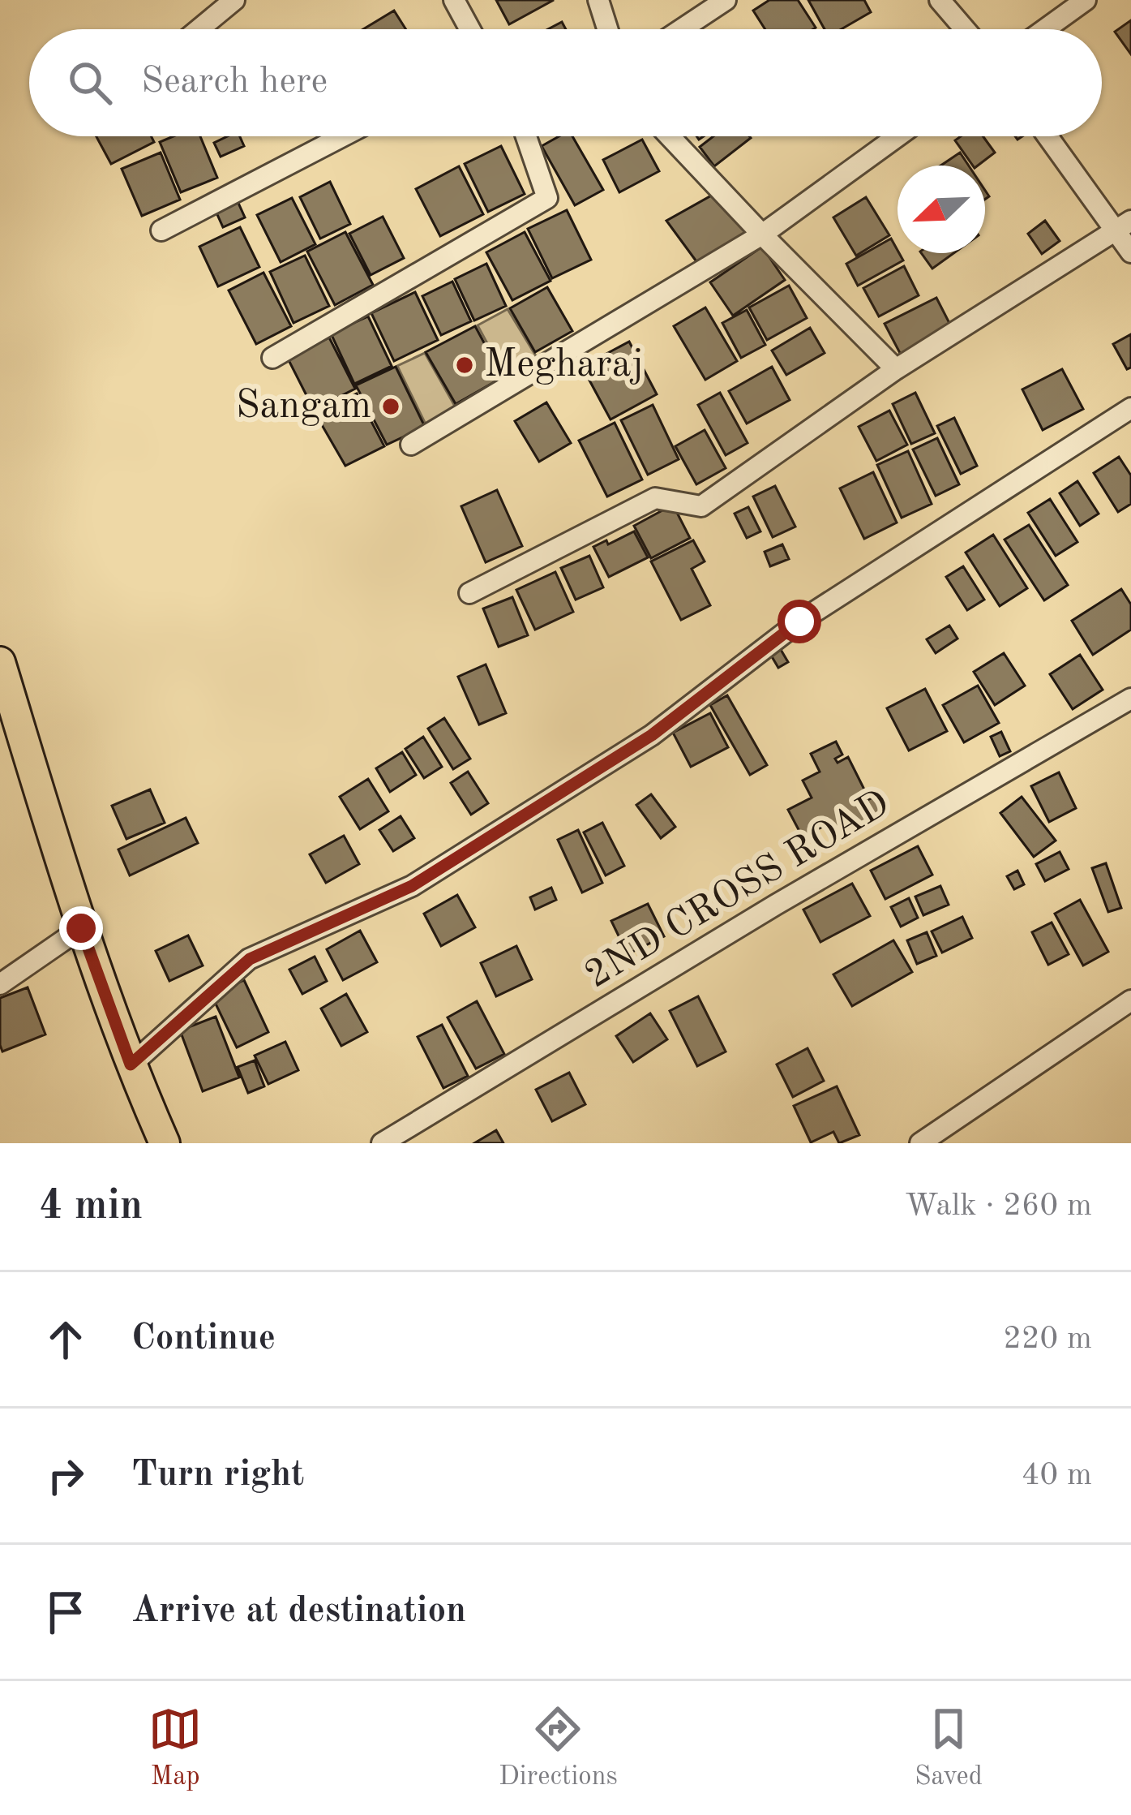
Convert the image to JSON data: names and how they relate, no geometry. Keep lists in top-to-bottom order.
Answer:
{
  "streets": {
    "street": ["2ND CROSS ROAD"]
  },
  "places": ["Megharaj", "Sangam"],
  "north": "bottom left",
  "page": {
    "search": "Search here",
    "heading": ["4 min", "Walk · 260 m"],
    "list": [
      ["Continue", "220 m"],
      ["Turn right", "40 m"],
      "Arrive at destination"
    ],
    "nav": ["Map", "Directions", "Saved"]
  }
}
